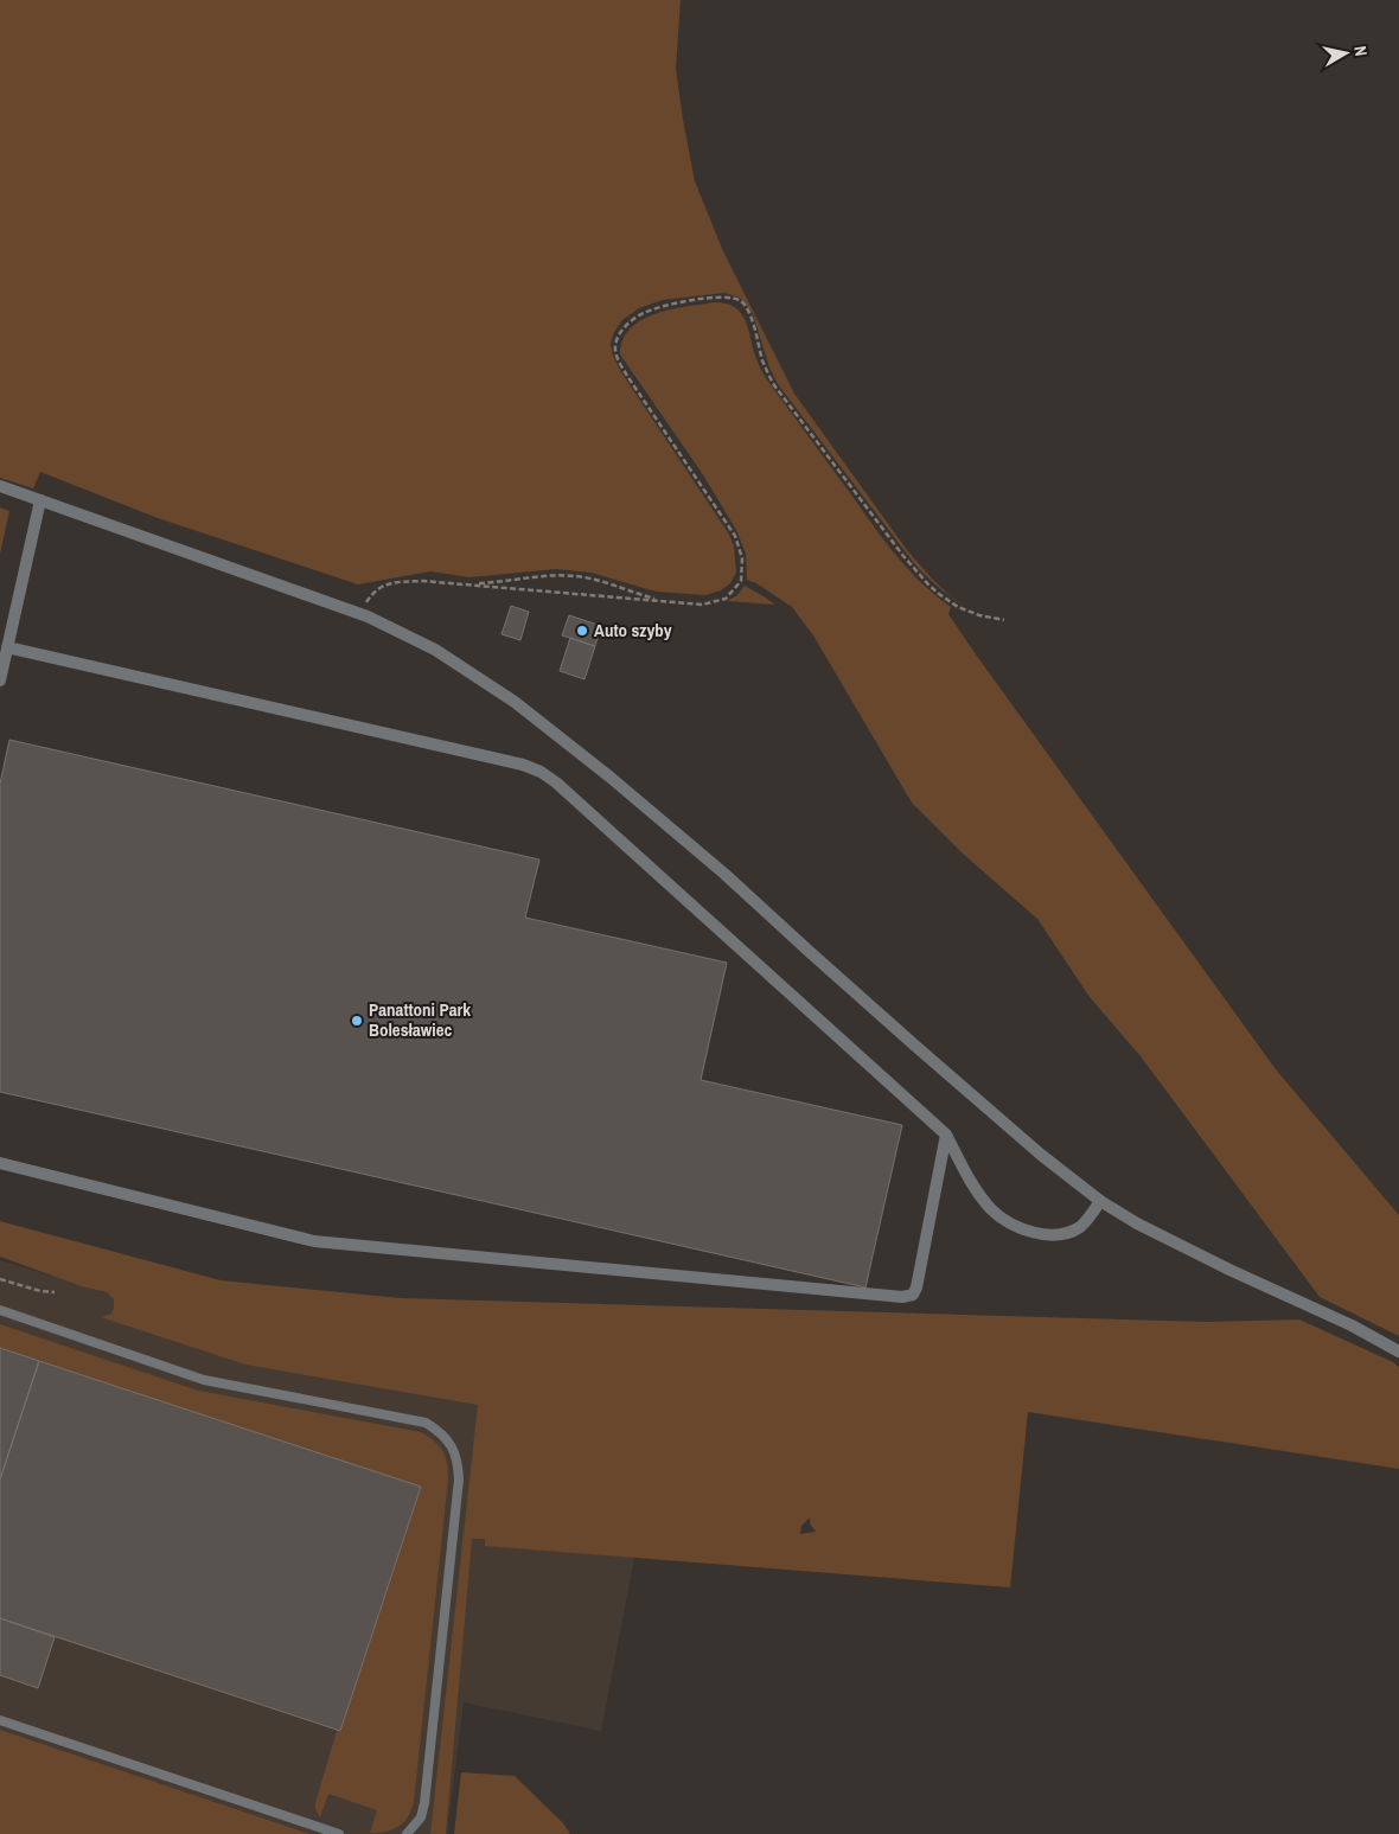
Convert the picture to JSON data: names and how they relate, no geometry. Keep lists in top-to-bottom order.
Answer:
{
  "places": ["Auto szyby", "Panattoni Park Bolesławiec"],
  "north": "right"
}
